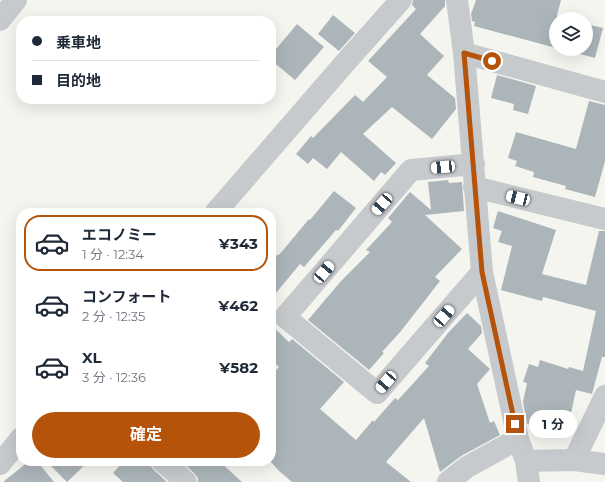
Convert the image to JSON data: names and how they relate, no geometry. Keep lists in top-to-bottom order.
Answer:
{
  "page": {
    "banner": ["乗車地", "目的地"],
    "list": [
      {
        "name": "エコノミー",
        "note": "1 分 · 12:34",
        "value": "¥343"
      },
      {
        "name": "コンフォート",
        "note": "2 分 · 12:35",
        "value": "¥462"
      },
      {
        "name": "XL",
        "note": "3 分 · 12:36",
        "value": "¥582"
      }
    ],
    "buttons": "確定",
    "bubble": "1 分"
  }
}
